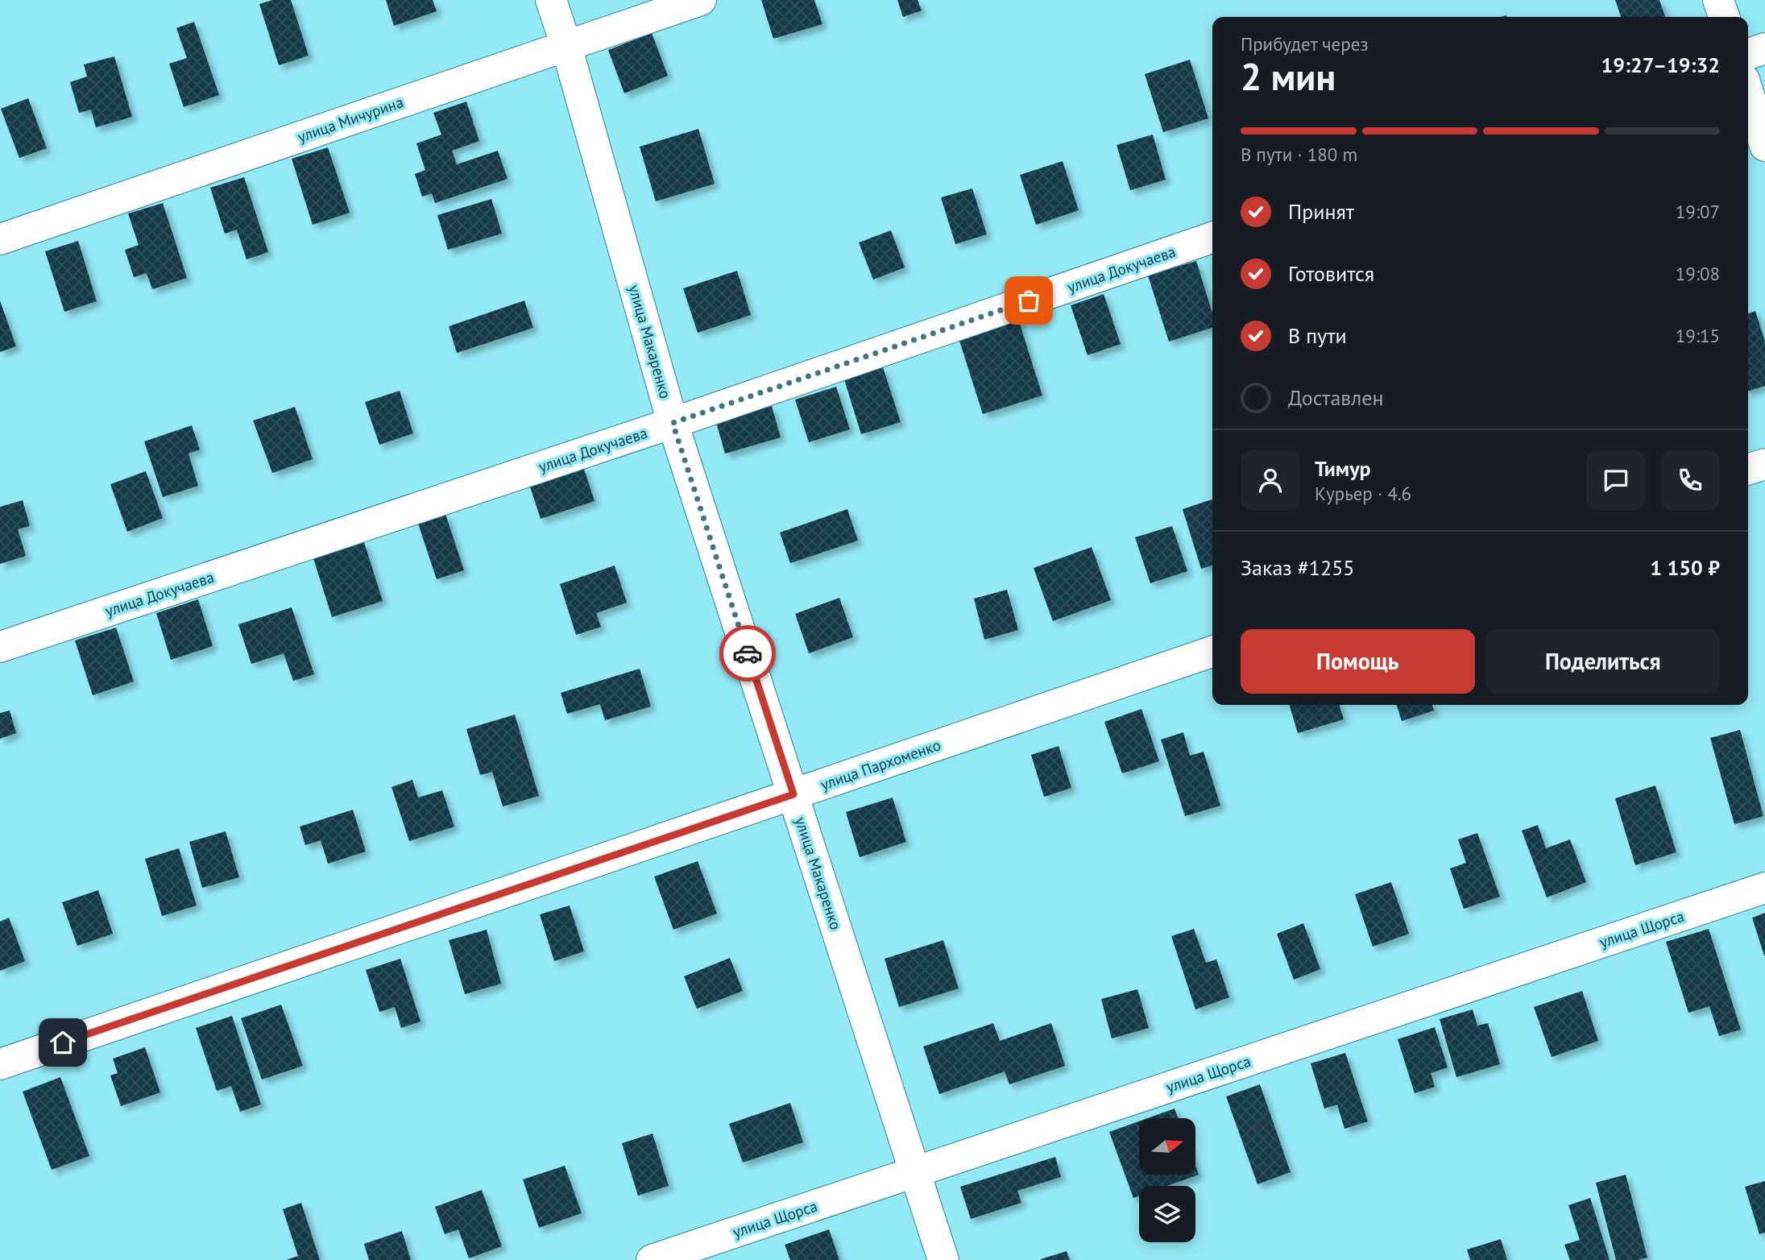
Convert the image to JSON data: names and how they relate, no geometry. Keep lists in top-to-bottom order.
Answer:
{
  "streets": {
    "street": [
      "улица Мичурина",
      "улица Докучаева",
      "улица Макаренко",
      "улица Пархоменко",
      "улица Щорса"
    ]
  },
  "crossings": [
    ["улица Мичурина", "улица Макаренко"],
    ["улица Докучаева", "улица Макаренко"],
    ["улица Макаренко", "улица Пархоменко"],
    ["улица Макаренко", "улица Щорса"]
  ],
  "north": "right",
  "page": {
    "heading": ["2 мин", "Прибудет через", "19:27–19:32"],
    "panel": [
      "Тимур",
      "Курьер · 4.6",
      "Заказ #1255",
      "1 150 ₽"
    ],
    "bar": "В пути · 180 m",
    "list": [
      ["Принят", "19:07"],
      ["Готовится", "19:08"],
      ["В пути", "19:15"],
      "Доставлен"
    ],
    "buttons": ["Помощь", "Поделиться"]
  }
}
